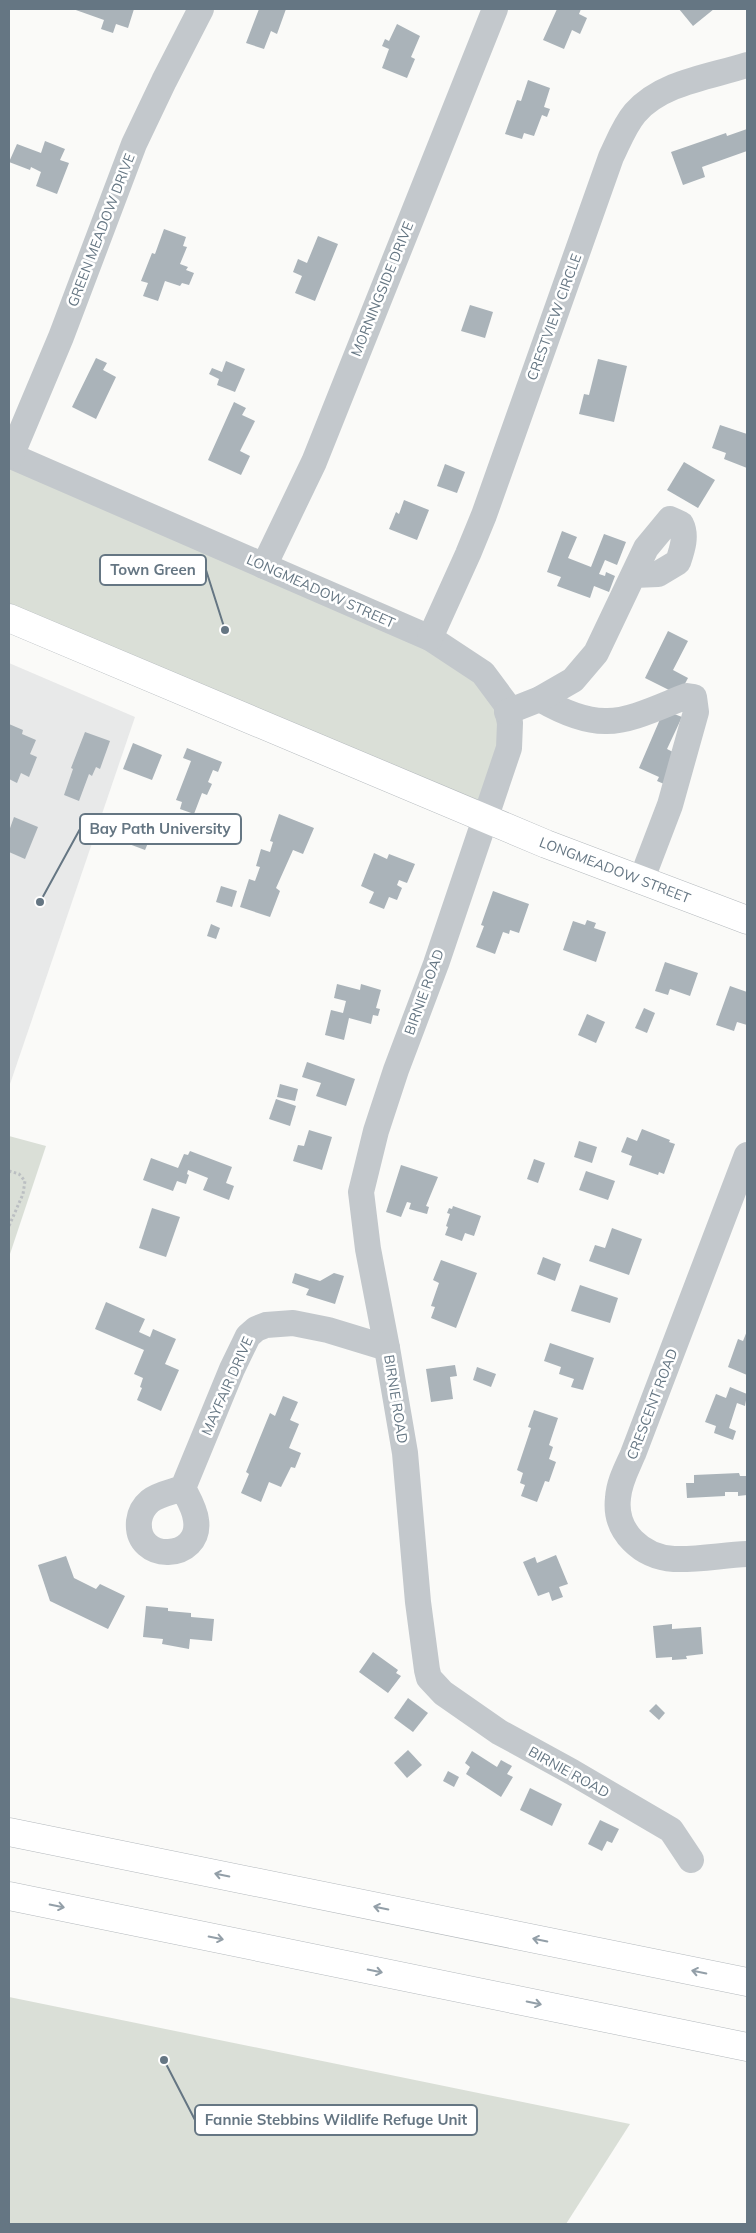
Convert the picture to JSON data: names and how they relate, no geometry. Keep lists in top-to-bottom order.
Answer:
{
  "streets": {
    "main road": ["LONGMEADOW STREET"],
    "street": [
      "GREEN MEADOW DRIVE",
      "MORNINGSIDE DRIVE",
      "CRESTVIEW CIRCLE",
      "BIRNIE ROAD",
      "MAYFAIR DRIVE",
      "CRESCENT ROAD"
    ]
  },
  "crossings": [
    ["GREEN MEADOW DRIVE", "LONGMEADOW STREET"],
    ["MORNINGSIDE DRIVE", "LONGMEADOW STREET"],
    ["CRESTVIEW CIRCLE", "LONGMEADOW STREET"],
    ["LONGMEADOW STREET", "BIRNIE ROAD"],
    ["BIRNIE ROAD", "MAYFAIR DRIVE"]
  ],
  "places": ["Town Green", "Bay Path University", "Fannie Stebbins Wildlife Refuge Unit"]
}
